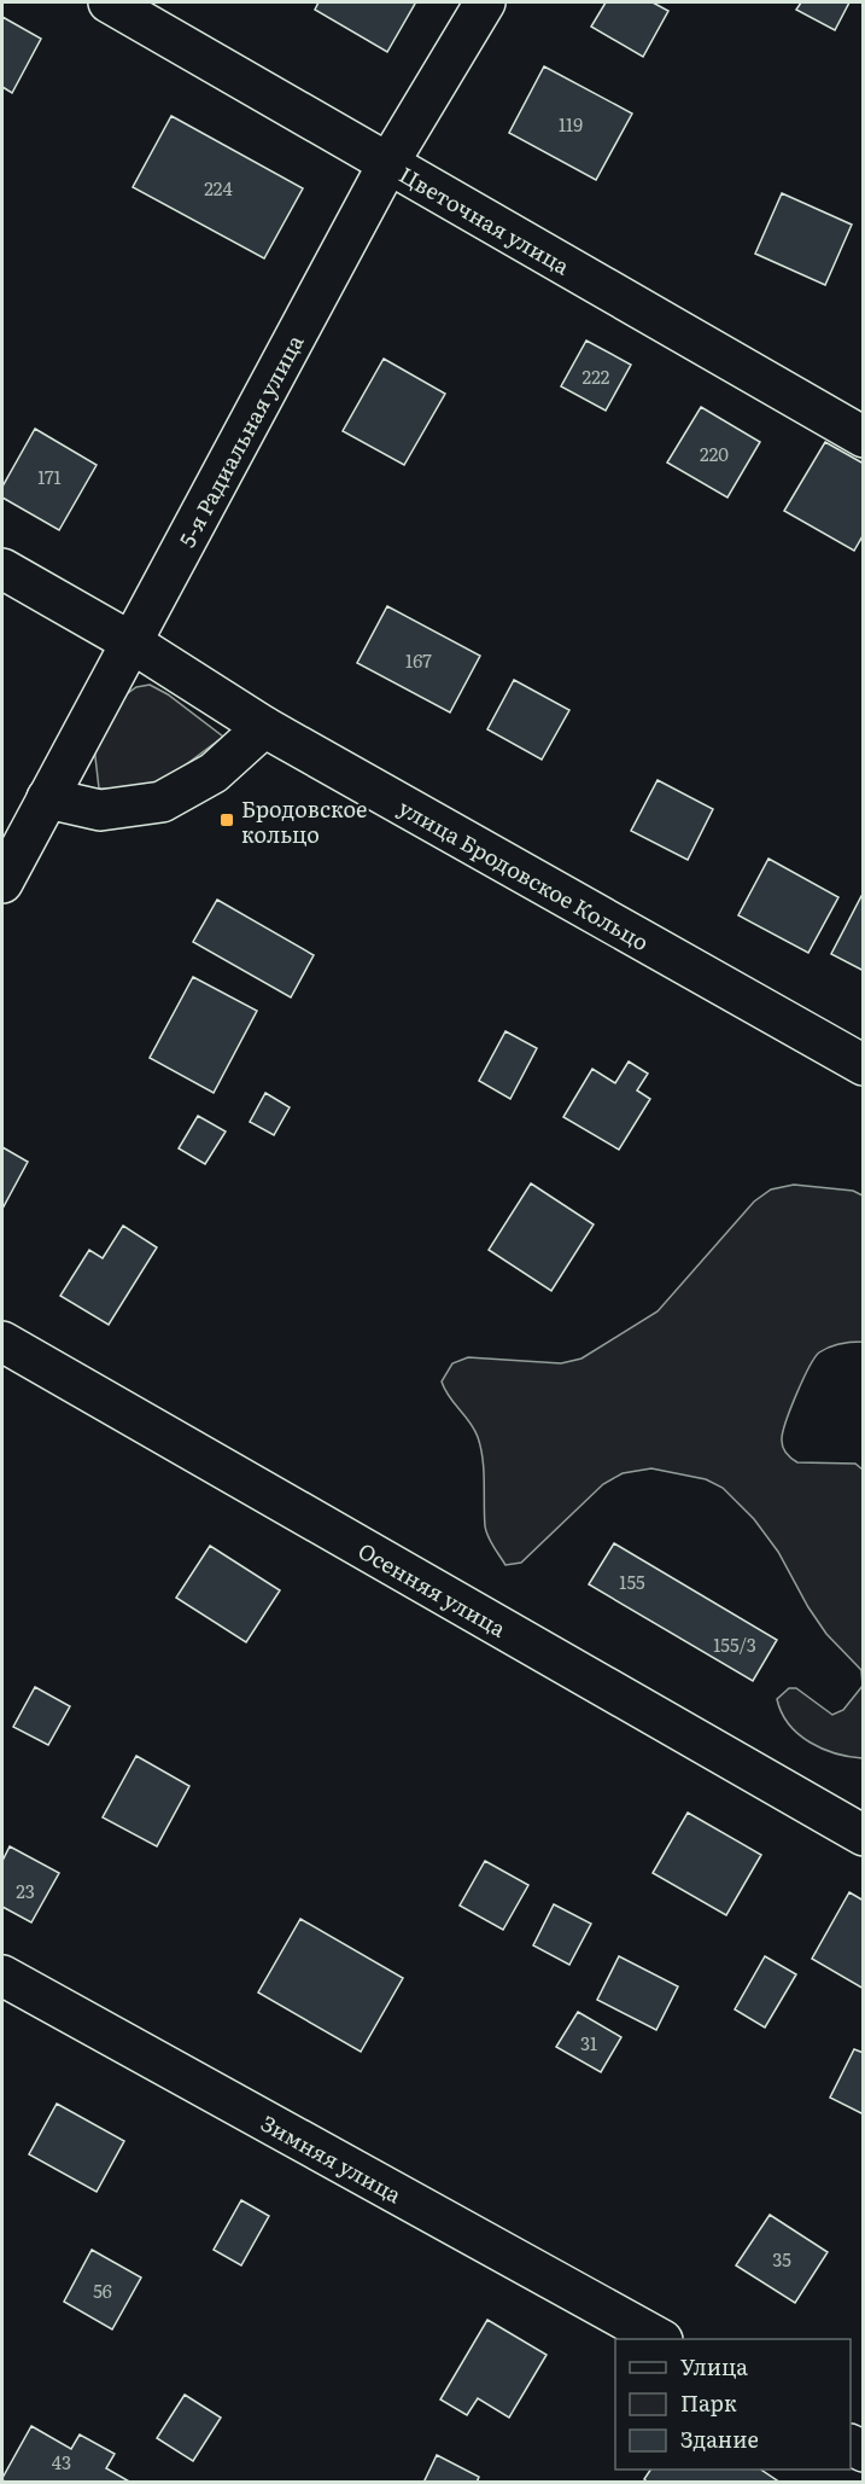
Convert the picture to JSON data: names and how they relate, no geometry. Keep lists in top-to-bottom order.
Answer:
{
  "streets": {
    "street": [
      "Цветочная улица",
      "5-я Радиальная улица",
      "улица Бродовское Кольцо",
      "Осенняя улица",
      "Зимняя улица"
    ]
  },
  "crossings": [
    ["Цветочная улица", "5-я Радиальная улица"],
    ["5-я Радиальная улица", "улица Бродовское Кольцо"]
  ],
  "places": {
    "transit": ["Бродовское кольцо"]
  },
  "house_numbers": [
    "119",
    "224",
    "222",
    "220",
    "171",
    "167",
    "155",
    "155/3",
    "23",
    "31",
    "35",
    "56",
    "43"
  ],
  "legend": ["Улица", "Парк", "Здание"]
}
